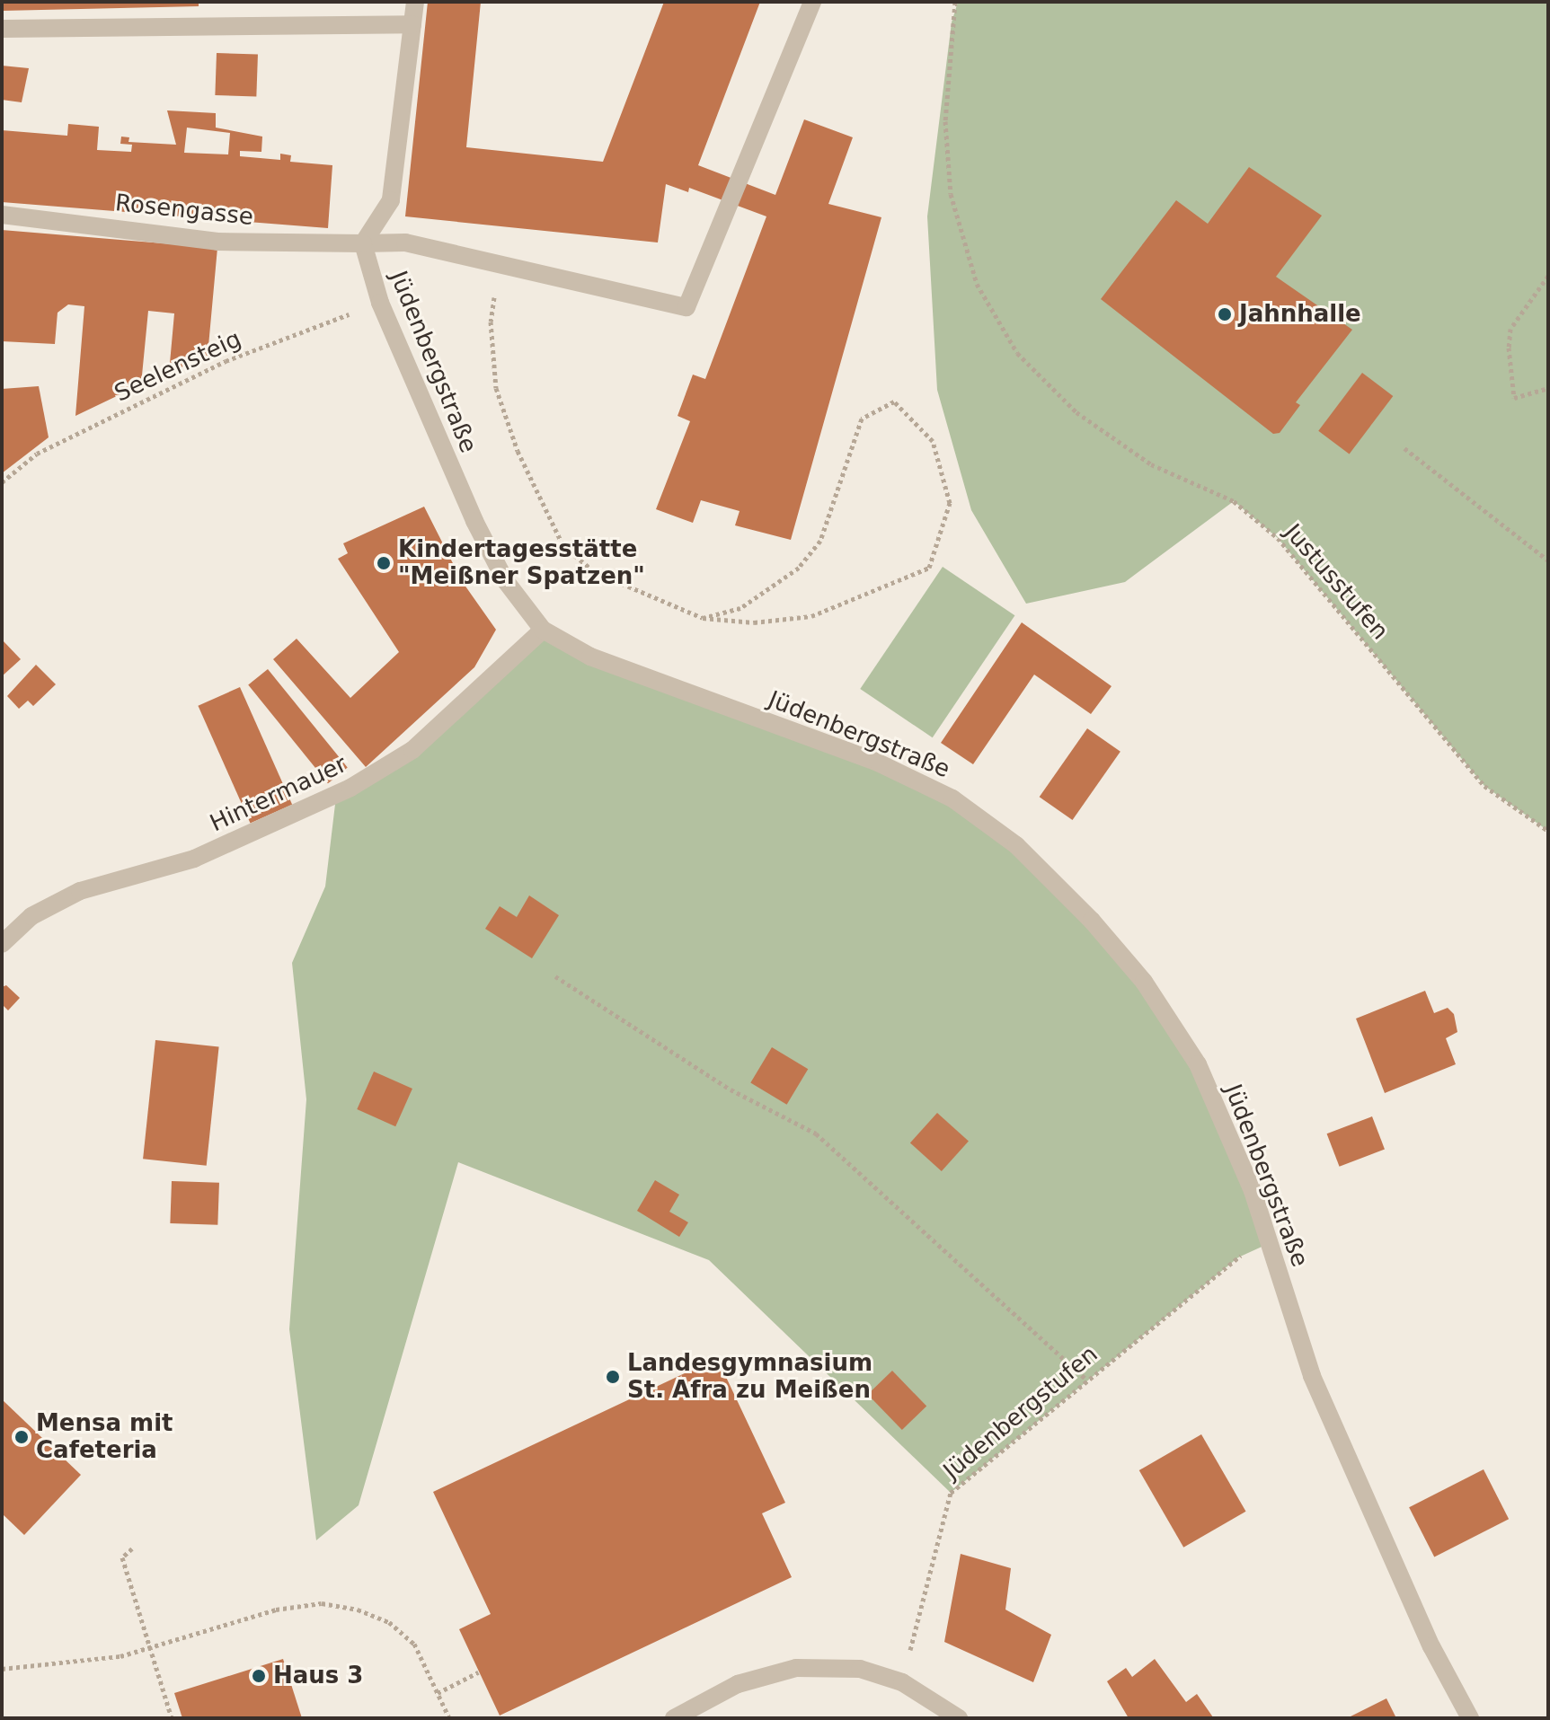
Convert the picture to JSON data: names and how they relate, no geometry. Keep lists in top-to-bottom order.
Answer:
{
  "streets": {
    "street": ["Rosengasse", "Jüdenbergstraße", "Hintermauer"],
    "path": ["Seelensteig", "Justusstufen", "Jüdenbergstufen"]
  },
  "crossings": [
    ["Rosengasse", "Jüdenbergstraße"],
    ["Jüdenbergstraße", "Seelensteig"],
    ["Jüdenbergstraße", "Hintermauer"],
    ["Jüdenbergstraße", "Jüdenbergstufen"]
  ],
  "places": [
    "Jahnhalle",
    "Kindertagesstätte \"Meißner Spatzen\"",
    "Landesgymnasium St. Afra zu Meißen",
    "Mensa mit Cafeteria",
    "Haus 3"
  ]
}
